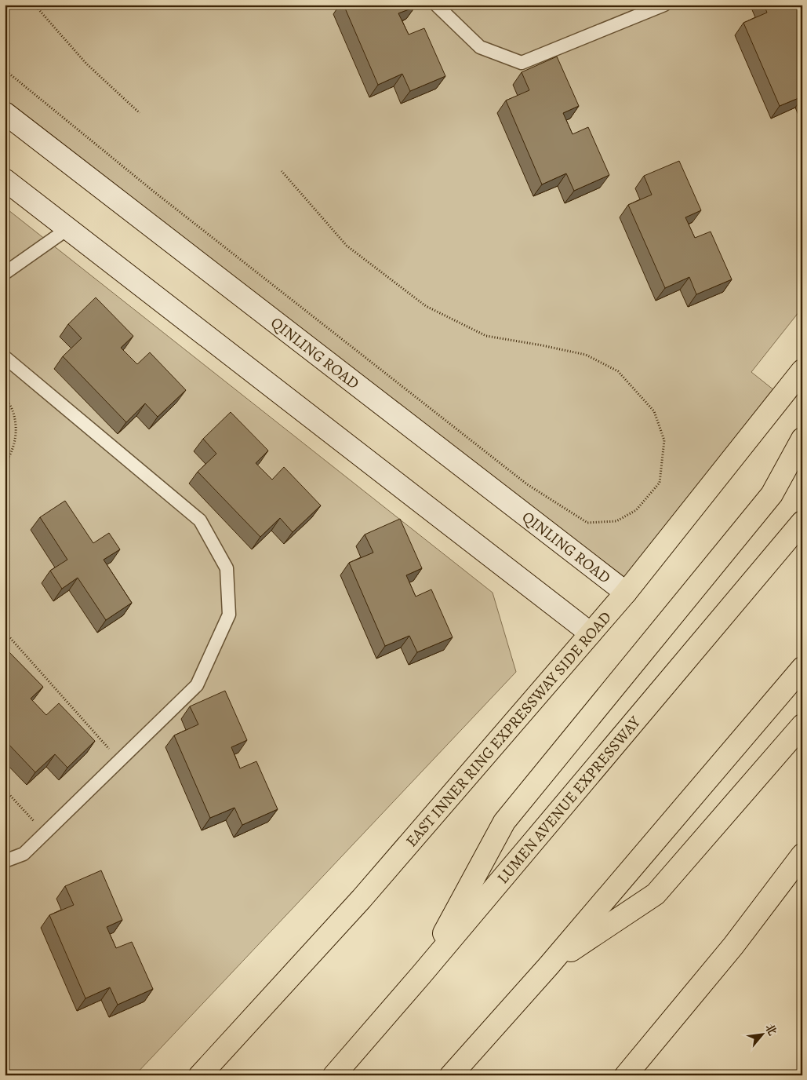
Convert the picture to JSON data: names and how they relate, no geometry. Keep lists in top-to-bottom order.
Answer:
{
  "streets": {
    "main road": ["EAST INNER RING EXPRESSWAY SIDE ROAD", "LUMEN AVENUE EXPRESSWAY"],
    "street": ["QINLING ROAD"]
  },
  "crossings": [
    ["QINLING ROAD", "EAST INNER RING EXPRESSWAY SIDE ROAD"]
  ],
  "north": "top right"
}
